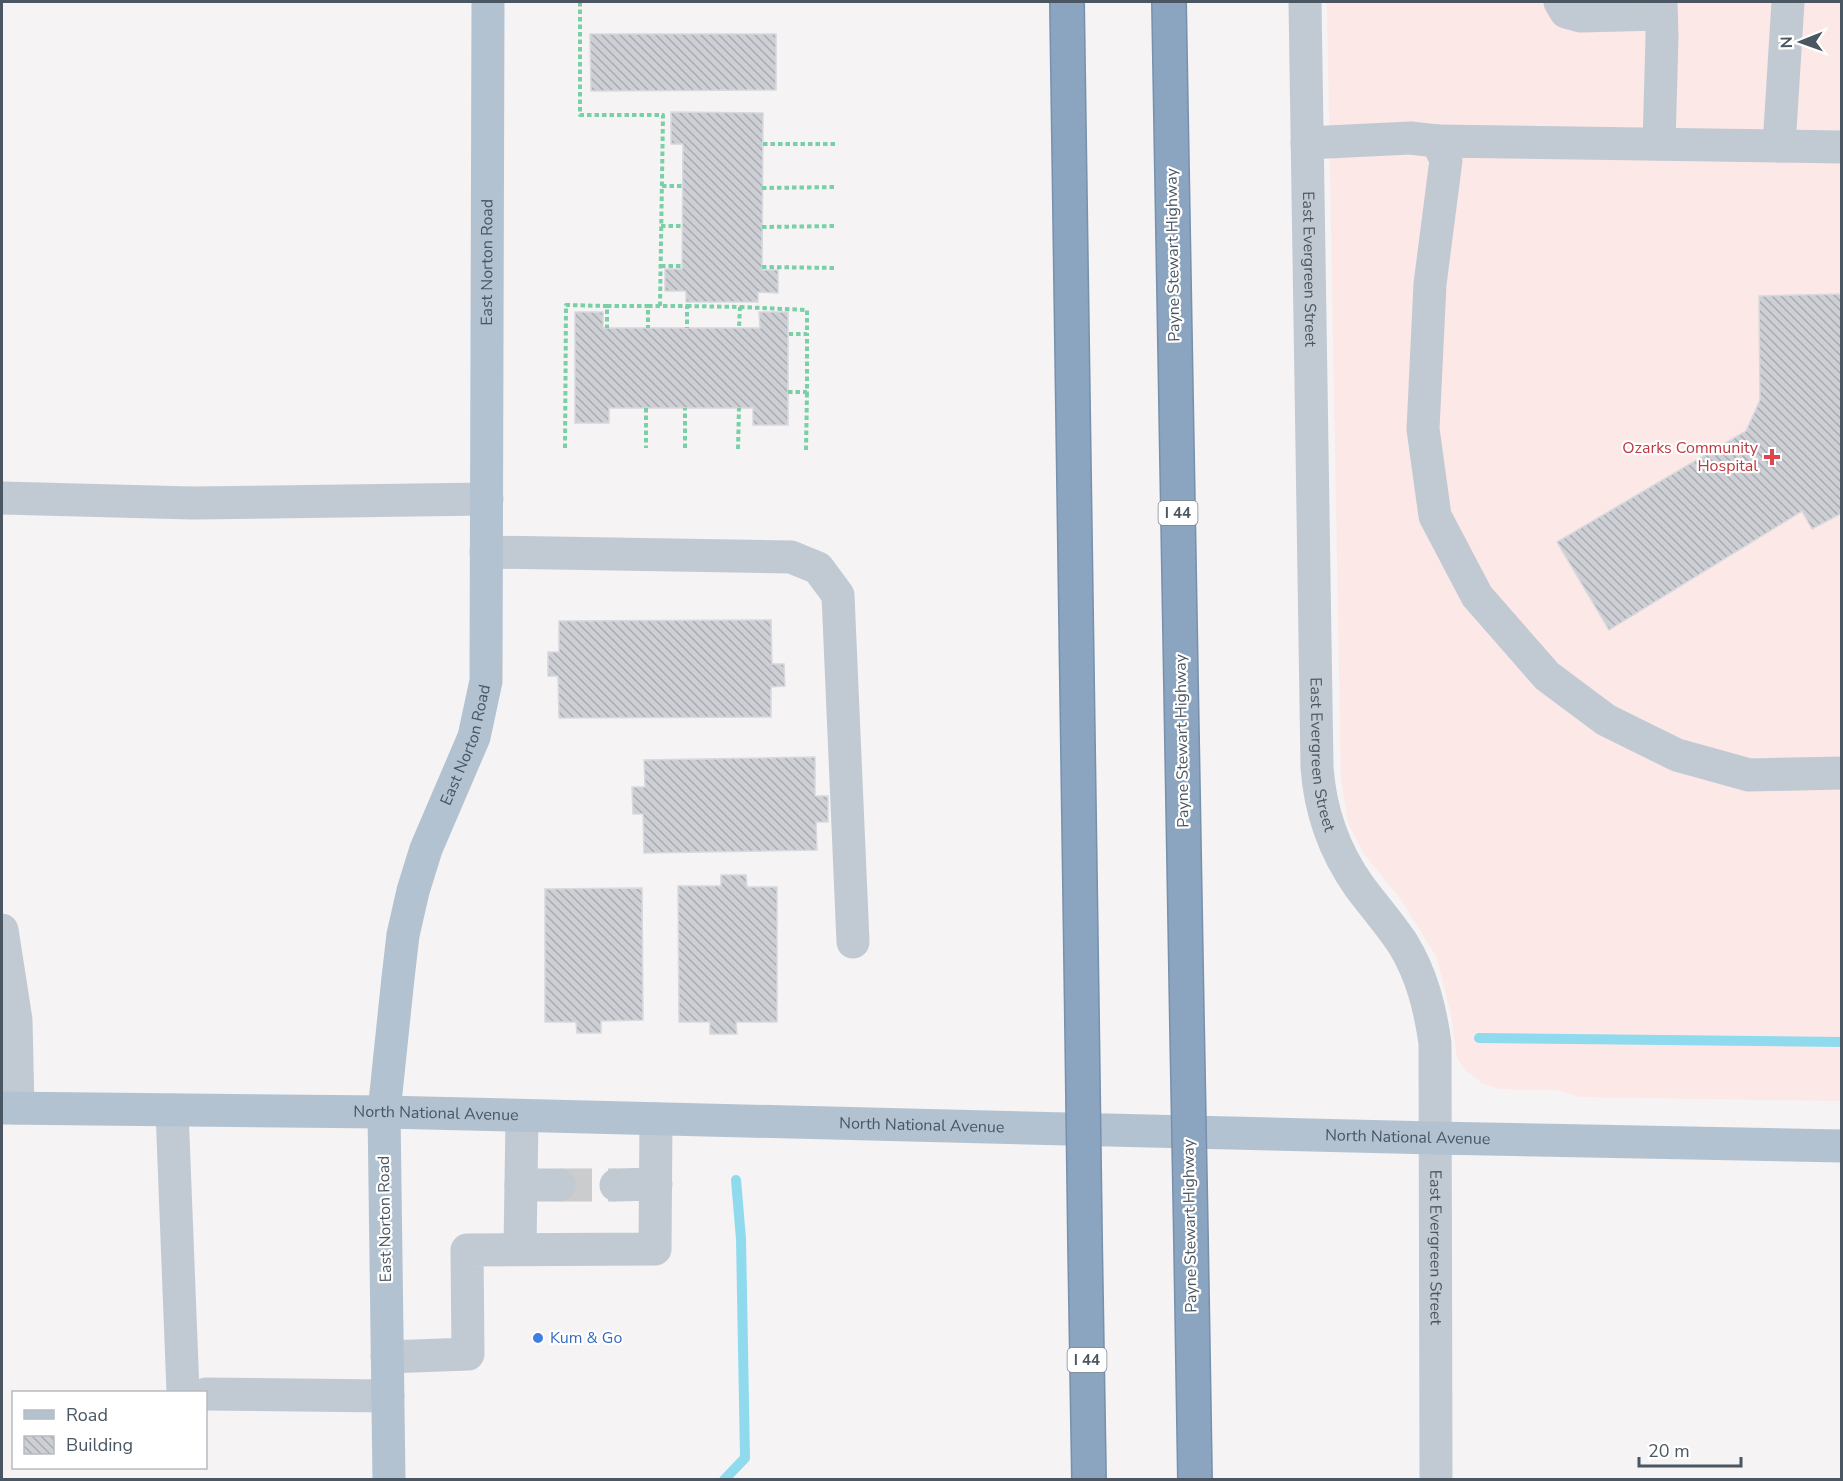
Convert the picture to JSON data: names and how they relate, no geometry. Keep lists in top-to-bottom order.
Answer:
{
  "streets": {
    "highway": ["Payne Stewart Highway", "I 44"],
    "main road": ["East Norton Road", "North National Avenue"],
    "street": ["East Evergreen Street"]
  },
  "crossings": [
    ["East Norton Road", "North National Avenue"],
    ["East Evergreen Street", "North National Avenue"]
  ],
  "places": {
    "health": ["Ozarks Community Hospital"],
    "other": ["Kum & Go"]
  },
  "legend": ["Road", "Building"],
  "scale_bar": "20 m",
  "north": "left"
}
